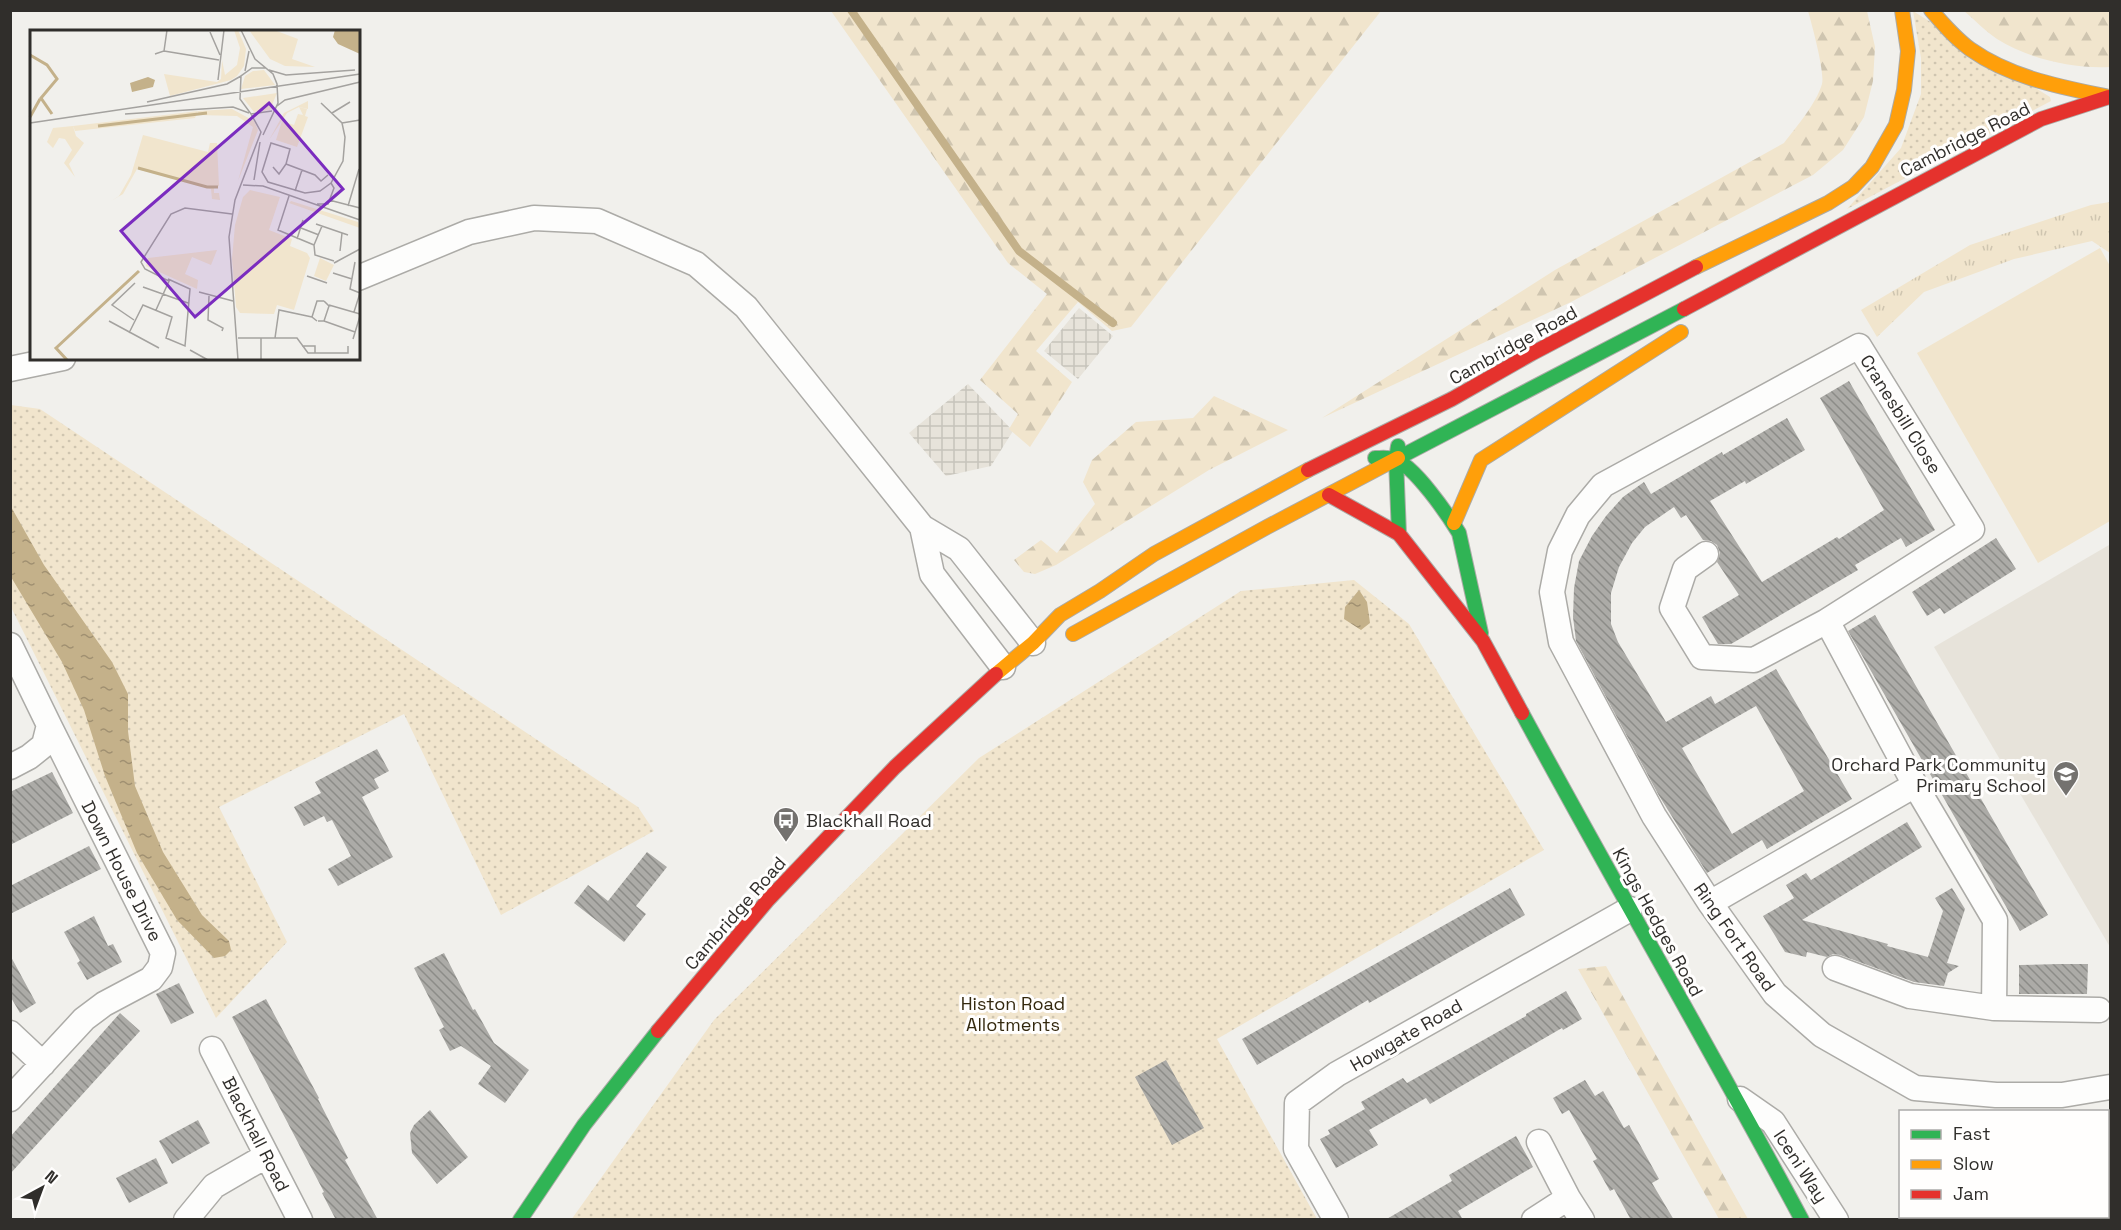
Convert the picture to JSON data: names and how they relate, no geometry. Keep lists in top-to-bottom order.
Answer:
{
  "streets": {
    "main road": ["Cambridge Road", "Kings Hedges Road"],
    "street": [
      "Cranesbill Close",
      "Down House Drive",
      "Ring Fort Road",
      "Howgate Road",
      "Blackhall Road",
      "Iceni Way"
    ]
  },
  "crossings": [
    ["Cambridge Road", "Kings Hedges Road"],
    ["Cranesbill Close", "Ring Fort Road"],
    ["Kings Hedges Road", "Howgate Road"],
    ["Kings Hedges Road", "Iceni Way"]
  ],
  "parks": ["Histon Road Allotments"],
  "places": {
    "school or university": ["Orchard Park Community Primary School"],
    "bus stop": ["Blackhall Road"]
  },
  "legend": ["Fast", "Slow", "Jam"],
  "north": "top right"
}
